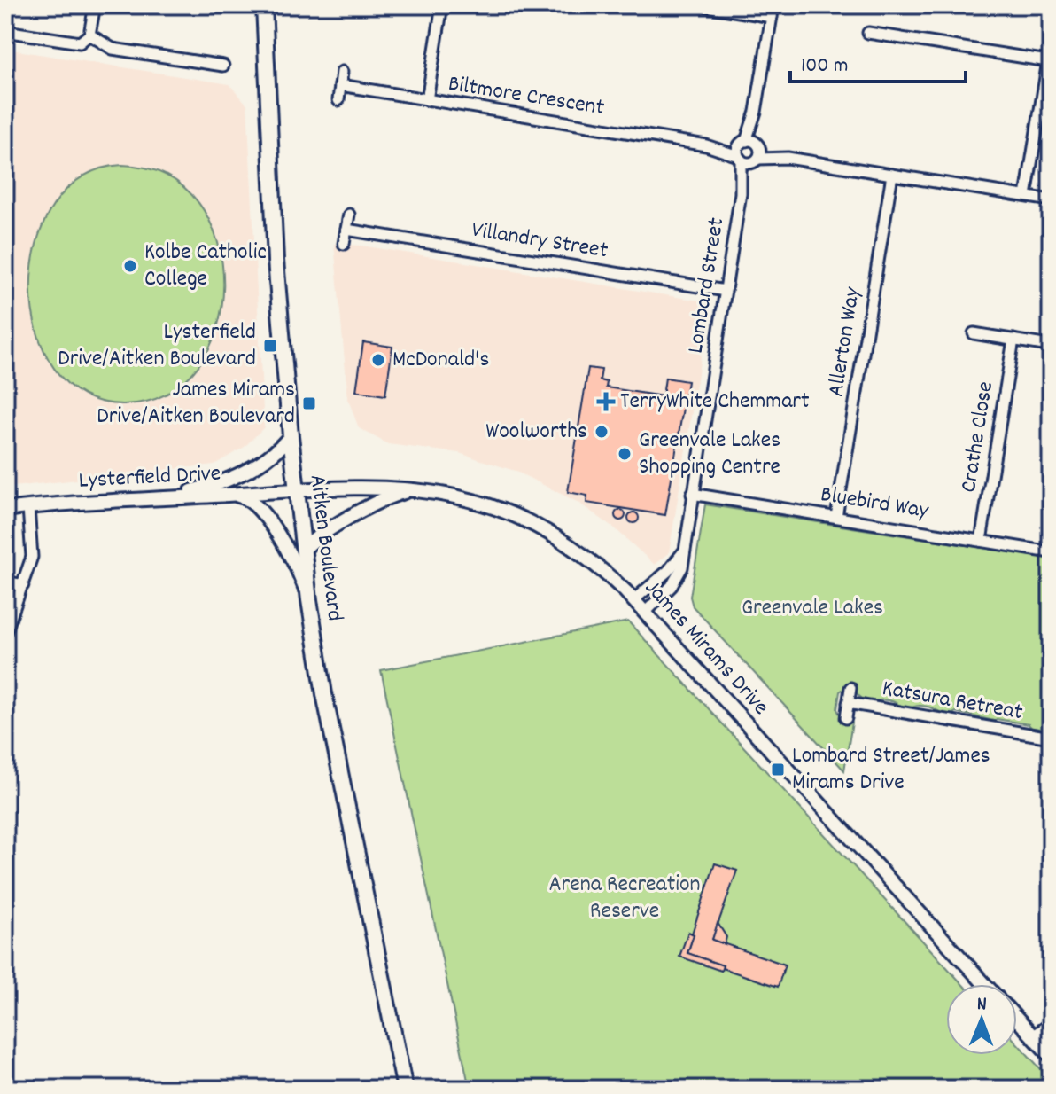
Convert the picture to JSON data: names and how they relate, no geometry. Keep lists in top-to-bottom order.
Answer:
{
  "streets": {
    "main road": ["Aitken Boulevard"],
    "street": [
      "Biltmore Crescent",
      "Villandry Street",
      "Lombard Street",
      "Allerton Way",
      "Crathe Close",
      "Lysterfield Drive",
      "Bluebird Way",
      "James Mirams Drive",
      "Katsura Retreat"
    ]
  },
  "crossings": [
    ["Biltmore Crescent", "Lombard Street"],
    ["Biltmore Crescent", "Allerton Way"],
    ["Villandry Street", "Lombard Street"],
    ["Lombard Street", "Bluebird Way"],
    ["Lombard Street", "James Mirams Drive"],
    ["Allerton Way", "Bluebird Way"],
    ["Crathe Close", "Bluebird Way"],
    ["Lysterfield Drive", "Aitken Boulevard"],
    ["Lysterfield Drive", "James Mirams Drive"],
    ["Aitken Boulevard", "James Mirams Drive"]
  ],
  "parks": ["Greenvale Lakes", "Arena Recreation Reserve"],
  "places": {
    "other": [
      "Kolbe Catholic College",
      "McDonald's",
      "Woolworths",
      "Greenvale Lakes Shopping Centre"
    ],
    "transit": ["Lysterfield Drive/Aitken Boulevard", "James Mirams Drive/Aitken Boulevard", "Lombard Street/James Mirams Drive"],
    "health": ["TerryWhite Chemmart"]
  },
  "scale_bar": "100 m",
  "north": "top"
}
